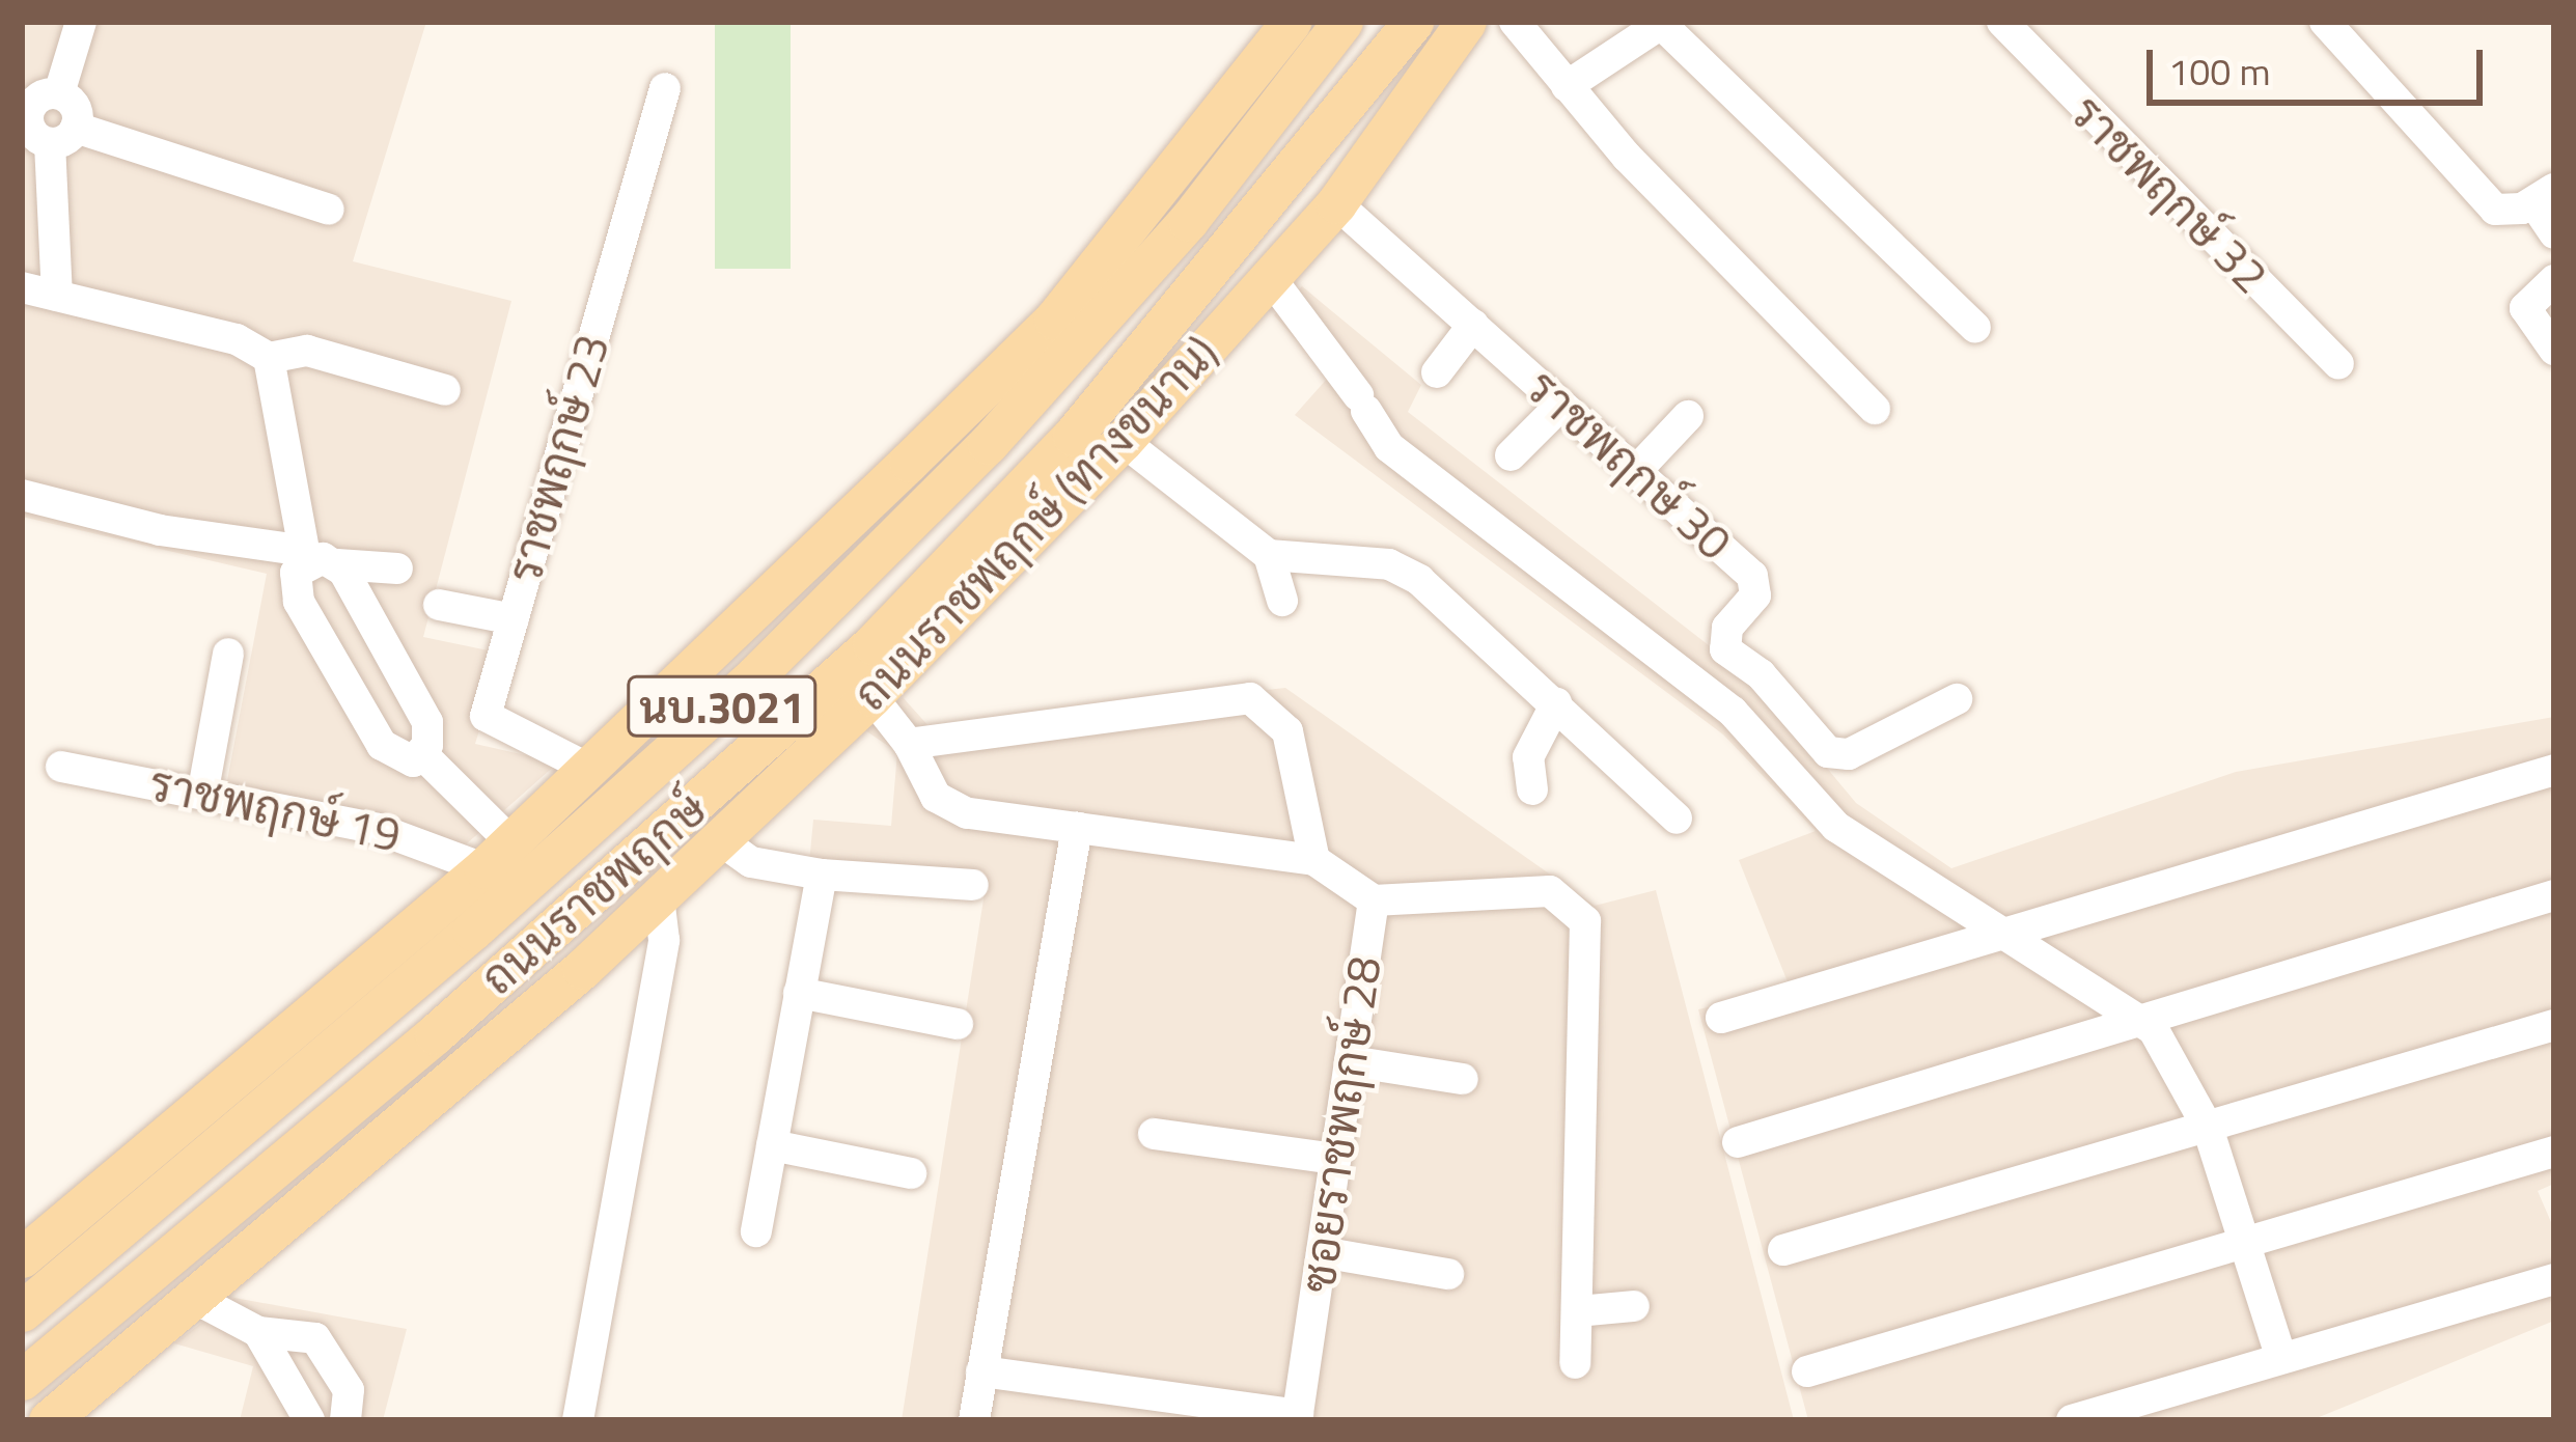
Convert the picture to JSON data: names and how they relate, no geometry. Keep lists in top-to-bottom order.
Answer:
{
  "streets": {
    "main road": ["ถนนราชพฤกษ์ (ทางขนาน)", "นบ.3021", "ถนนราชพฤกษ์"],
    "street": [
      "ราชพฤกษ์ 32",
      "ราชพฤกษ์ 23",
      "ราชพฤกษ์ 30",
      "ราชพฤกษ์ 19",
      "ซอยราชพฤกษ์ 28"
    ]
  },
  "crossings": [
    ["ราชพฤกษ์ 23", "นบ.3021"],
    ["ราชพฤกษ์ 30", "ถนนราชพฤกษ์ (ทางขนาน)"],
    ["ถนนราชพฤกษ์ (ทางขนาน)", "ซอยราชพฤกษ์ 28"],
    ["นบ.3021", "ราชพฤกษ์ 19"]
  ],
  "scale_bar": "100 m"
}
